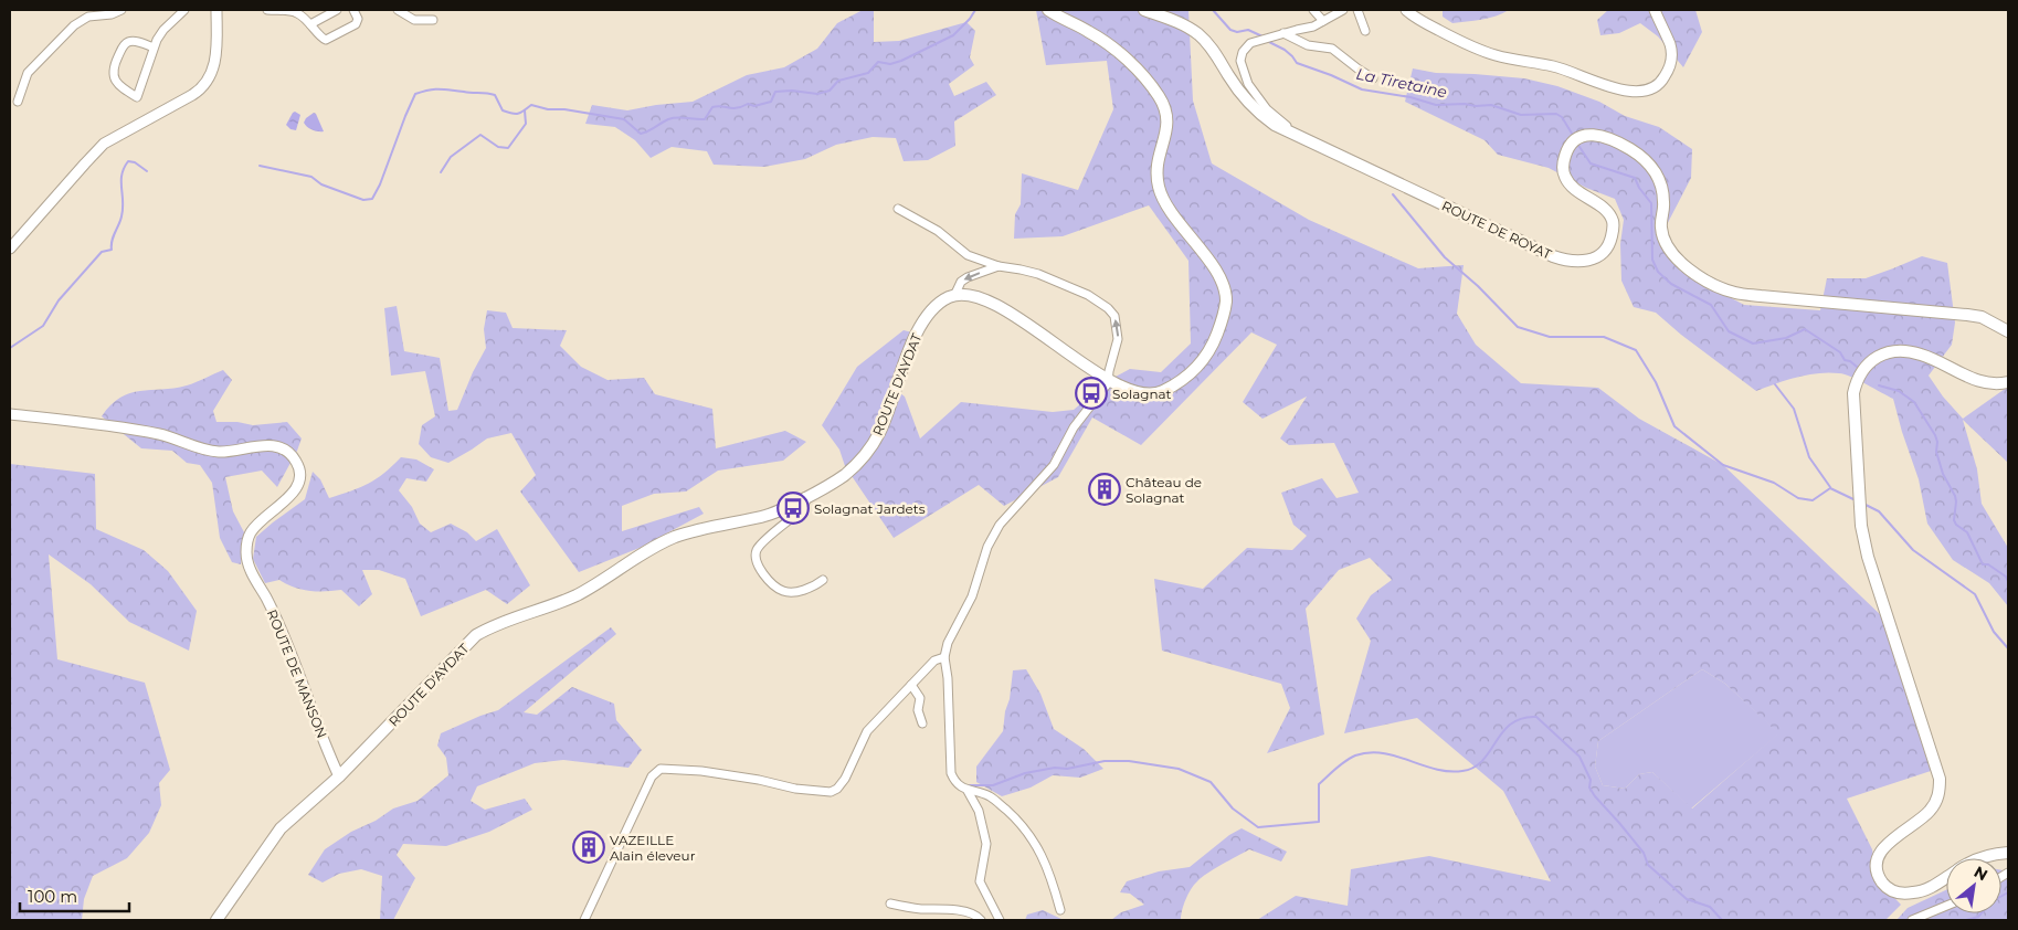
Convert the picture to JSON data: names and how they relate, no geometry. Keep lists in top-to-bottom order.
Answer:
{
  "streets": {
    "main road": ["ROUTE DE ROYAT", "ROUTE D'AYDAT"],
    "street": ["ROUTE DE MANSON"]
  },
  "crossings": [
    ["ROUTE D'AYDAT", "ROUTE DE MANSON"]
  ],
  "water": ["La Tiretaine"],
  "places": {
    "bus stop": ["Solagnat", "Solagnat Jardets"],
    "building": ["Château de Solagnat", "VAZEILLE Alain éleveur"]
  },
  "scale_bar": "100 m",
  "north": "top right"
}
